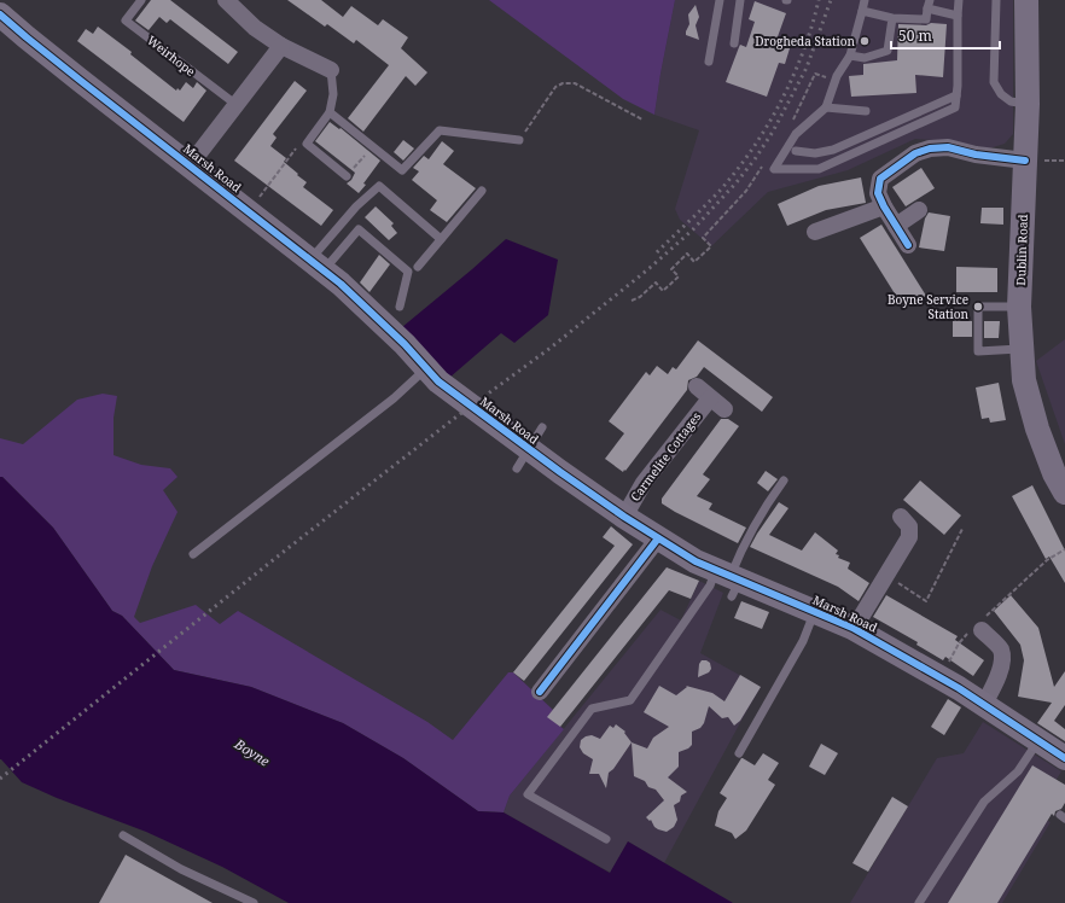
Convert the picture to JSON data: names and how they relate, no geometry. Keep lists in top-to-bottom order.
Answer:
{
  "streets": {
    "main road": ["Marsh Road", "Dublin Road"],
    "street": ["Carmelite Cottages"],
    "lane": ["Weirhope"]
  },
  "crossings": [
    ["Marsh Road", "Carmelite Cottages"]
  ],
  "water": ["Boyne"],
  "places": ["Drogheda Station", "Boyne Service Station"],
  "scale_bar": "50 m"
}
